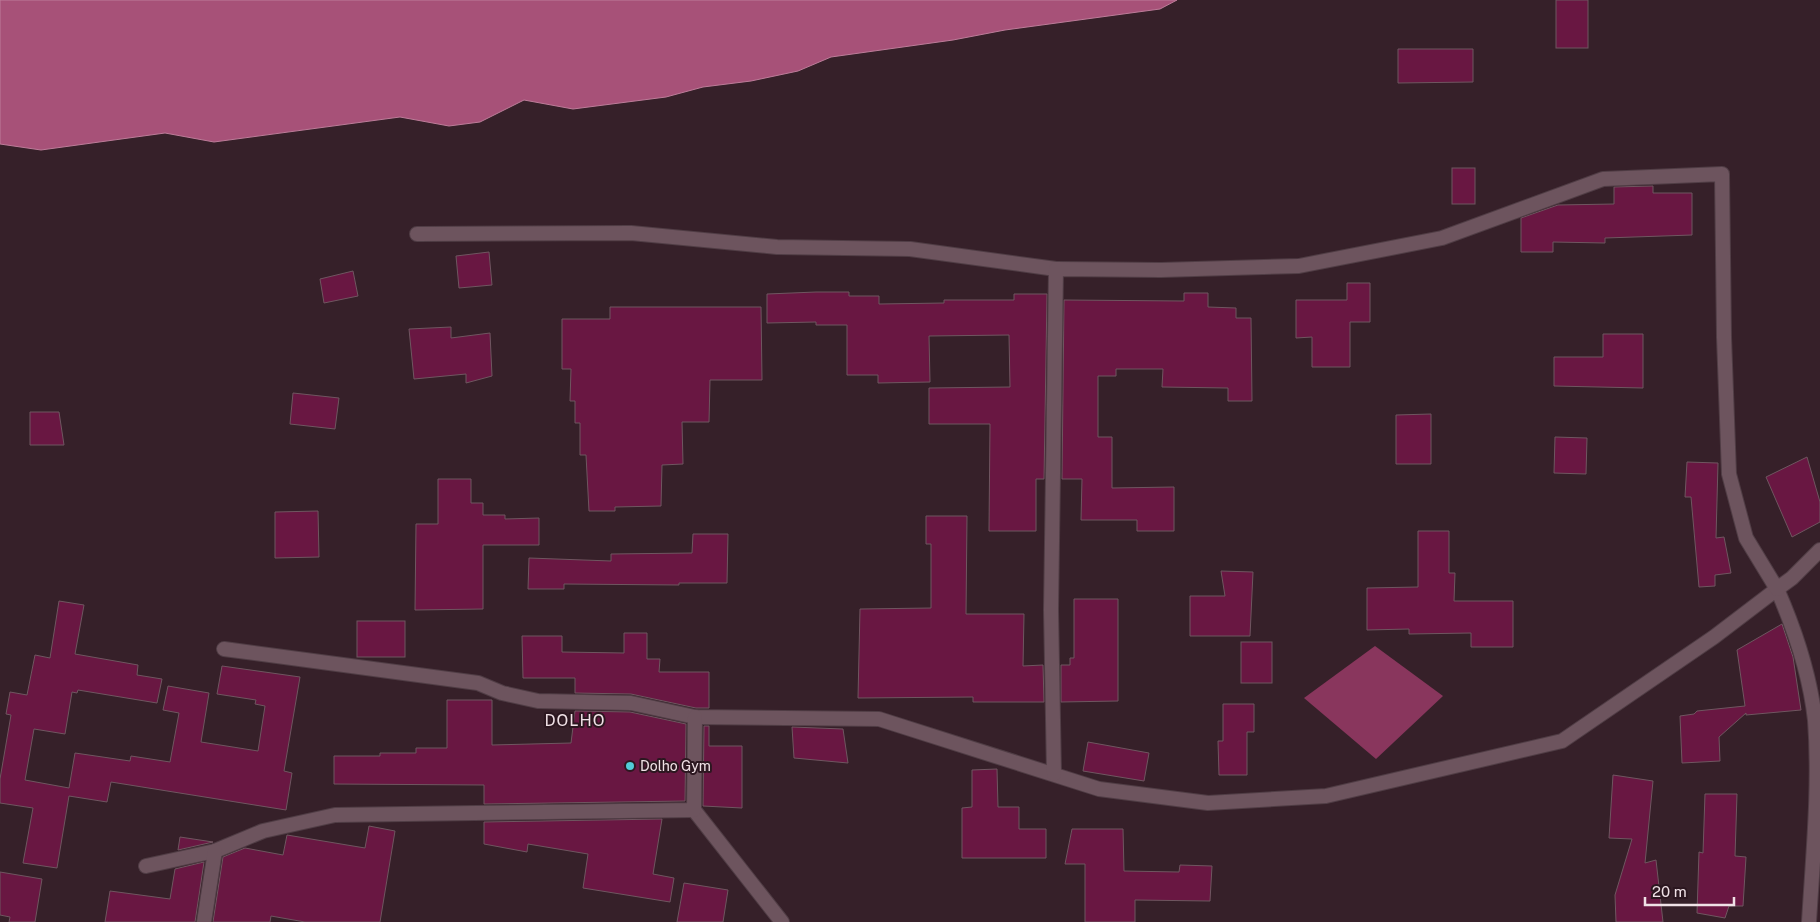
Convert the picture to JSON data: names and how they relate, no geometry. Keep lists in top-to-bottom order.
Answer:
{
  "districts": ["DOLHO"],
  "places": ["Dolho Gym"],
  "scale_bar": "20 m"
}
